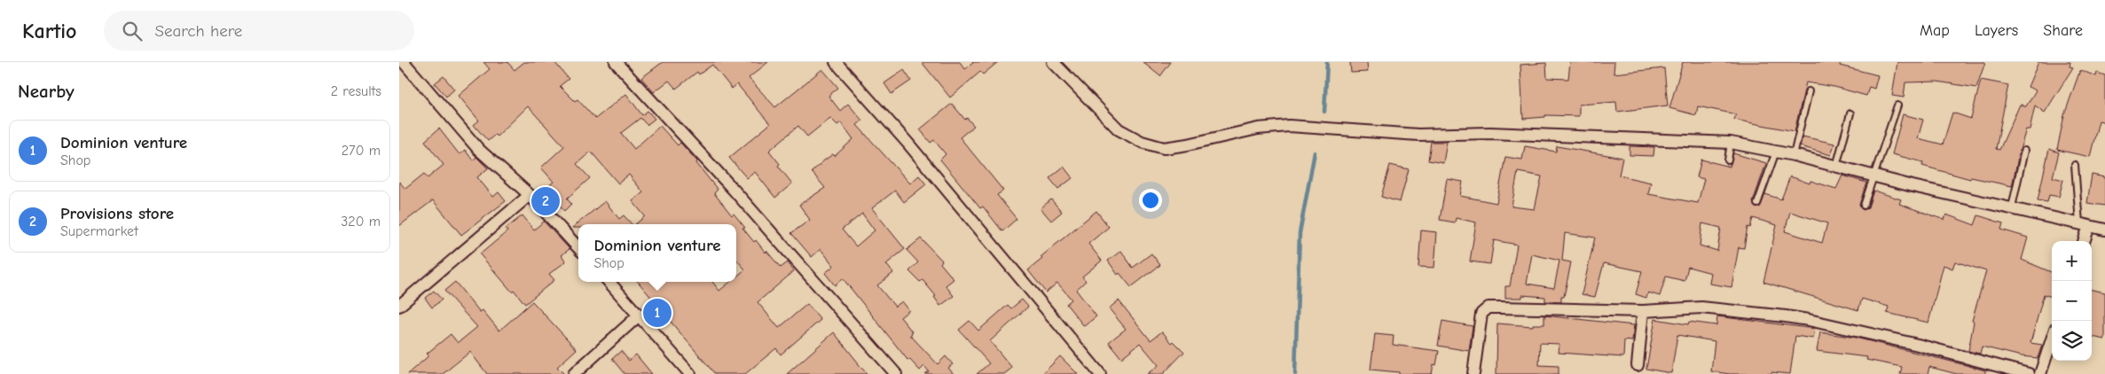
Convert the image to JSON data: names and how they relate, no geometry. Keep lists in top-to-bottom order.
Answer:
{
  "page": {
    "header": "Kartio",
    "search": "Search here",
    "nav": ["Map", "Layers", "Share"],
    "heading": ["Nearby", "2 results"],
    "list": [
      {
        "mark": "1",
        "name": "Dominion venture",
        "note": "Shop",
        "value": "270 m"
      },
      {
        "mark": "2",
        "name": "Provisions store",
        "note": "Supermarket",
        "value": "320 m"
      }
    ],
    "pins": ["2", "1"],
    "popup": ["Dominion venture", "Shop"],
    "map_buttons": ["+", "−"]
  }
}
